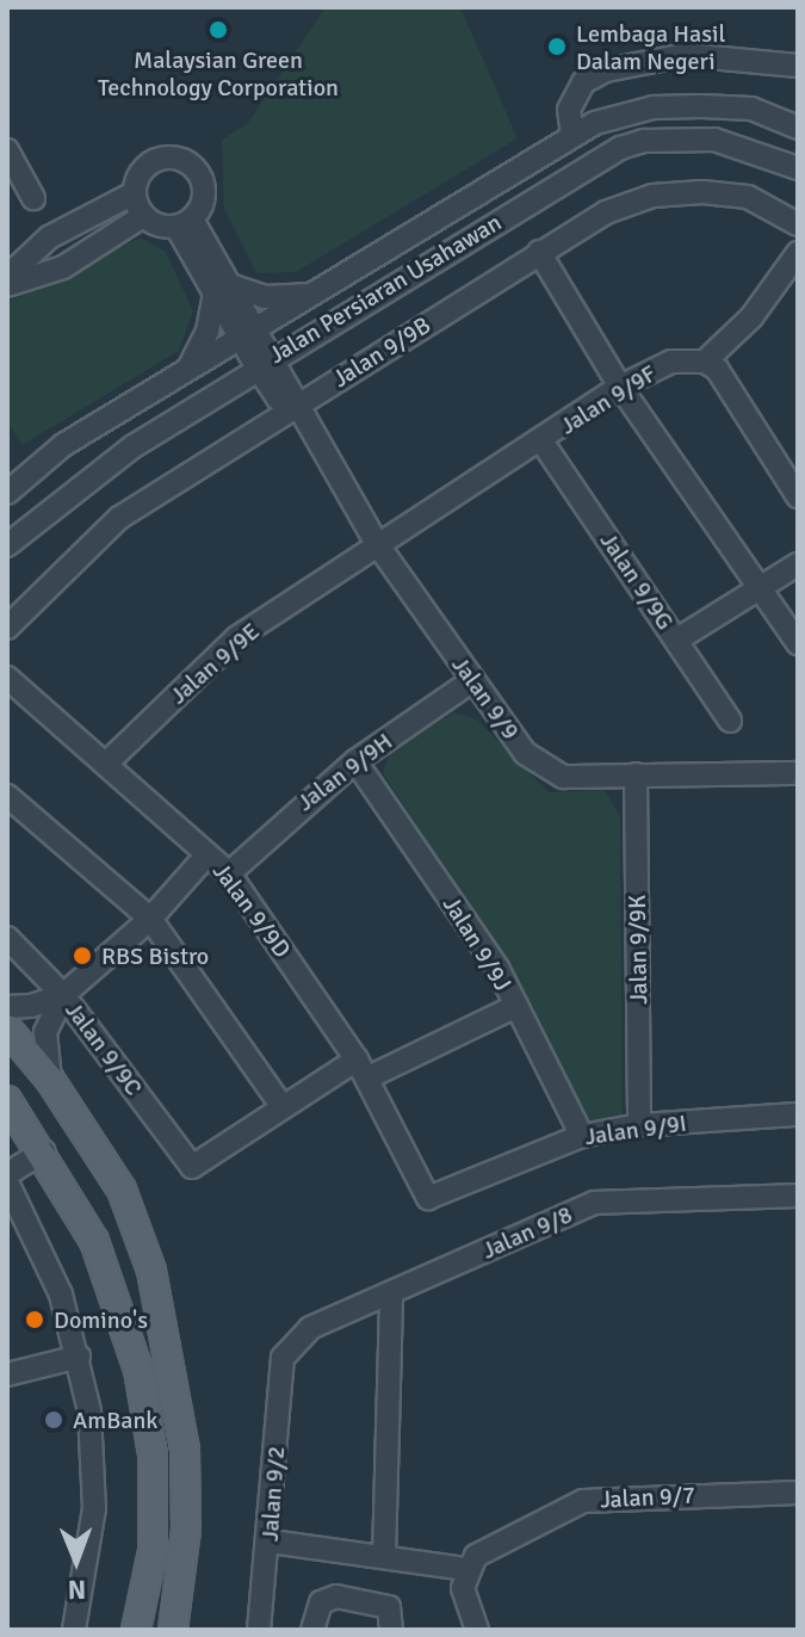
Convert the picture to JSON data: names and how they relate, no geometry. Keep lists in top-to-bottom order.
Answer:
{
  "streets": {
    "street": [
      "Jalan Persiaran Usahawan",
      "Jalan 9/9B",
      "Jalan 9/9F",
      "Jalan 9/9G",
      "Jalan 9/9E",
      "Jalan 9/9",
      "Jalan 9/9H",
      "Jalan 9/9D",
      "Jalan 9/9J",
      "Jalan 9/9K",
      "Jalan 9/9C",
      "Jalan 9/9I",
      "Jalan 9/8",
      "Jalan 9/2",
      "Jalan 9/7"
    ]
  },
  "crossings": [
    ["Jalan Persiaran Usahawan", "Jalan 9/9"],
    ["Jalan 9/9B", "Jalan 9/9"],
    ["Jalan 9/9F", "Jalan 9/9G"],
    ["Jalan 9/9F", "Jalan 9/9E"],
    ["Jalan 9/9F", "Jalan 9/9"],
    ["Jalan 9/9E", "Jalan 9/9"],
    ["Jalan 9/9E", "Jalan 9/9D"],
    ["Jalan 9/9", "Jalan 9/9H"],
    ["Jalan 9/9", "Jalan 9/9K"],
    ["Jalan 9/9H", "Jalan 9/9D"],
    ["Jalan 9/9H", "Jalan 9/9J"],
    ["Jalan 9/9D", "Jalan 9/9I"],
    ["Jalan 9/9J", "Jalan 9/9I"],
    ["Jalan 9/9K", "Jalan 9/9I"],
    ["Jalan 9/8", "Jalan 9/2"]
  ],
  "places": [
    "Malaysian Green Technology Corporation",
    "Lembaga Hasil Dalam Negeri",
    "RBS Bistro",
    "Domino's",
    "AmBank"
  ],
  "north": "bottom"
}
